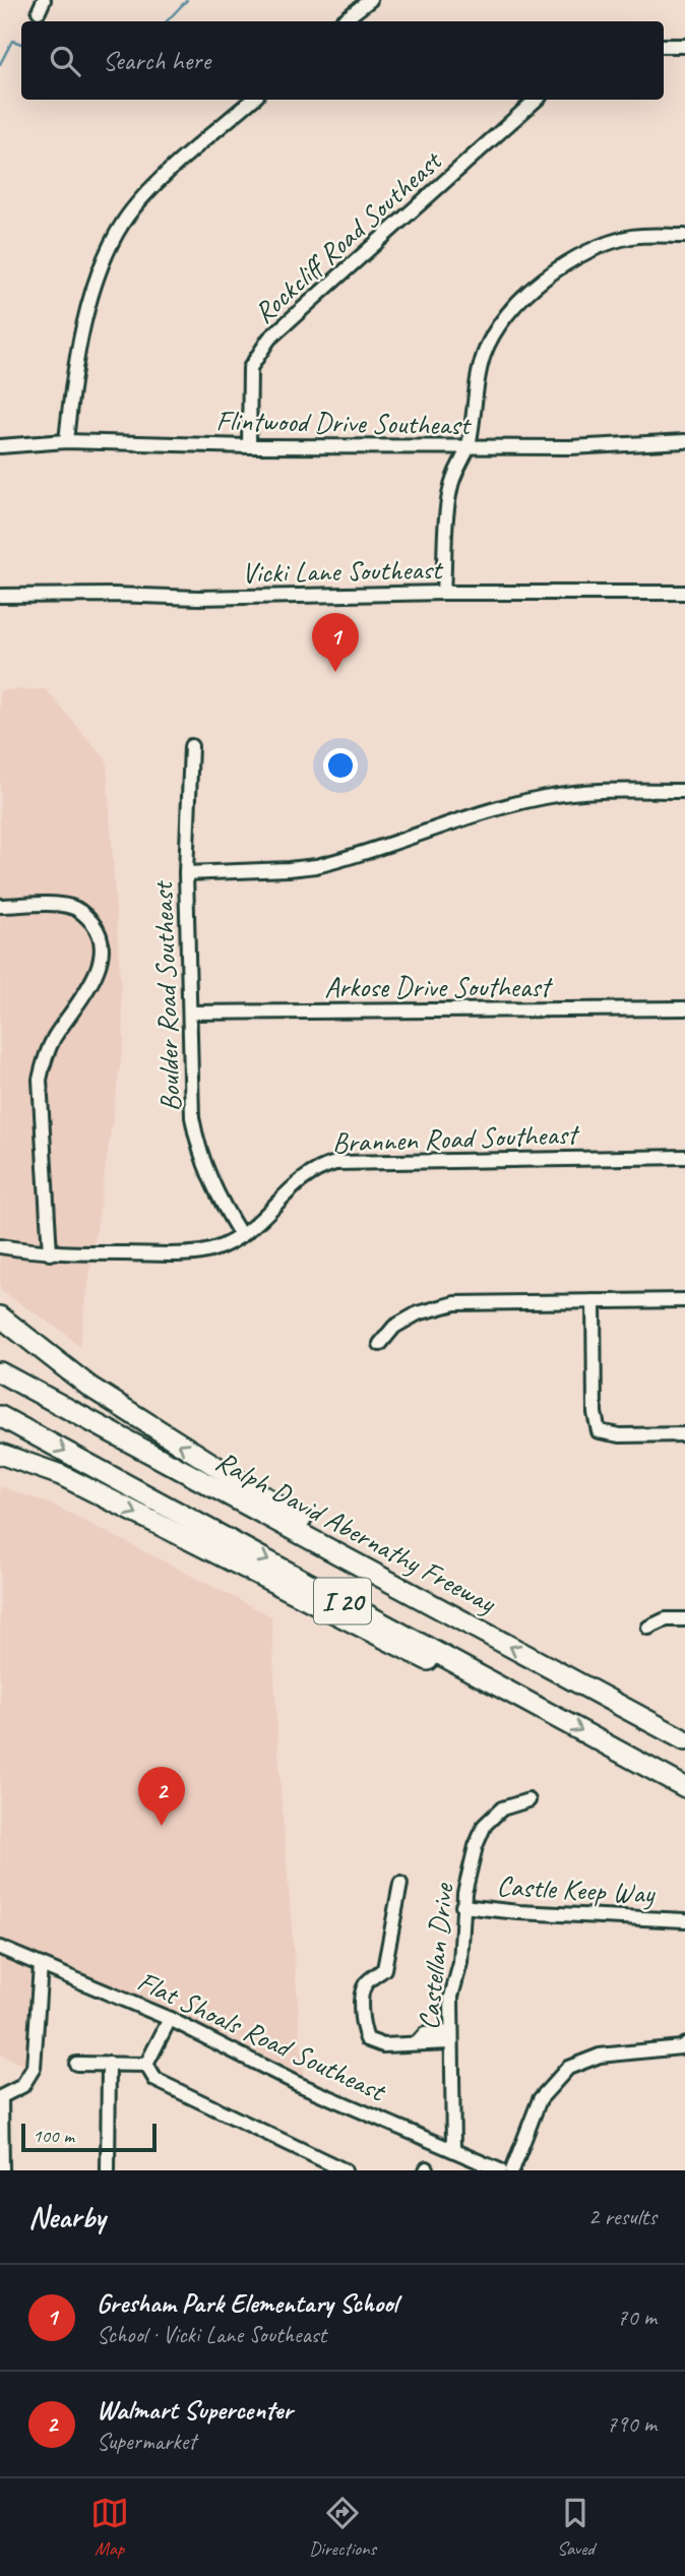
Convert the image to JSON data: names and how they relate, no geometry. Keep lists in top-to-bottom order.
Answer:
{
  "streets": {
    "highway": ["Ralph David Abernathy Freeway", "I 20"],
    "street": [
      "Rockcliff Road Southeast",
      "Flintwood Drive Southeast",
      "Vicki Lane Southeast",
      "Arkose Drive Southeast",
      "Boulder Road Southeast",
      "Brannen Road Southeast",
      "Castle Keep Way",
      "Castellan Drive",
      "Flat Shoals Road Southeast"
    ]
  },
  "crossings": [
    ["Rockcliff Road Southeast", "Flintwood Drive Southeast"],
    ["Arkose Drive Southeast", "Boulder Road Southeast"],
    ["Boulder Road Southeast", "Brannen Road Southeast"],
    ["Castle Keep Way", "Castellan Drive"],
    ["Castellan Drive", "Flat Shoals Road Southeast"]
  ],
  "scale_bar": "100 m",
  "page": {
    "search": "Search here",
    "pins": ["1", "2"],
    "scale": "100 m",
    "heading": ["Nearby", "2 results"],
    "list": [
      {
        "mark": "1",
        "name": "Gresham Park Elementary School",
        "note": "School · Vicki Lane Southeast",
        "value": "70 m"
      },
      {
        "mark": "2",
        "name": "Walmart Supercenter",
        "note": "Supermarket",
        "value": "790 m"
      }
    ],
    "nav": ["Map", "Directions", "Saved"]
  }
}
